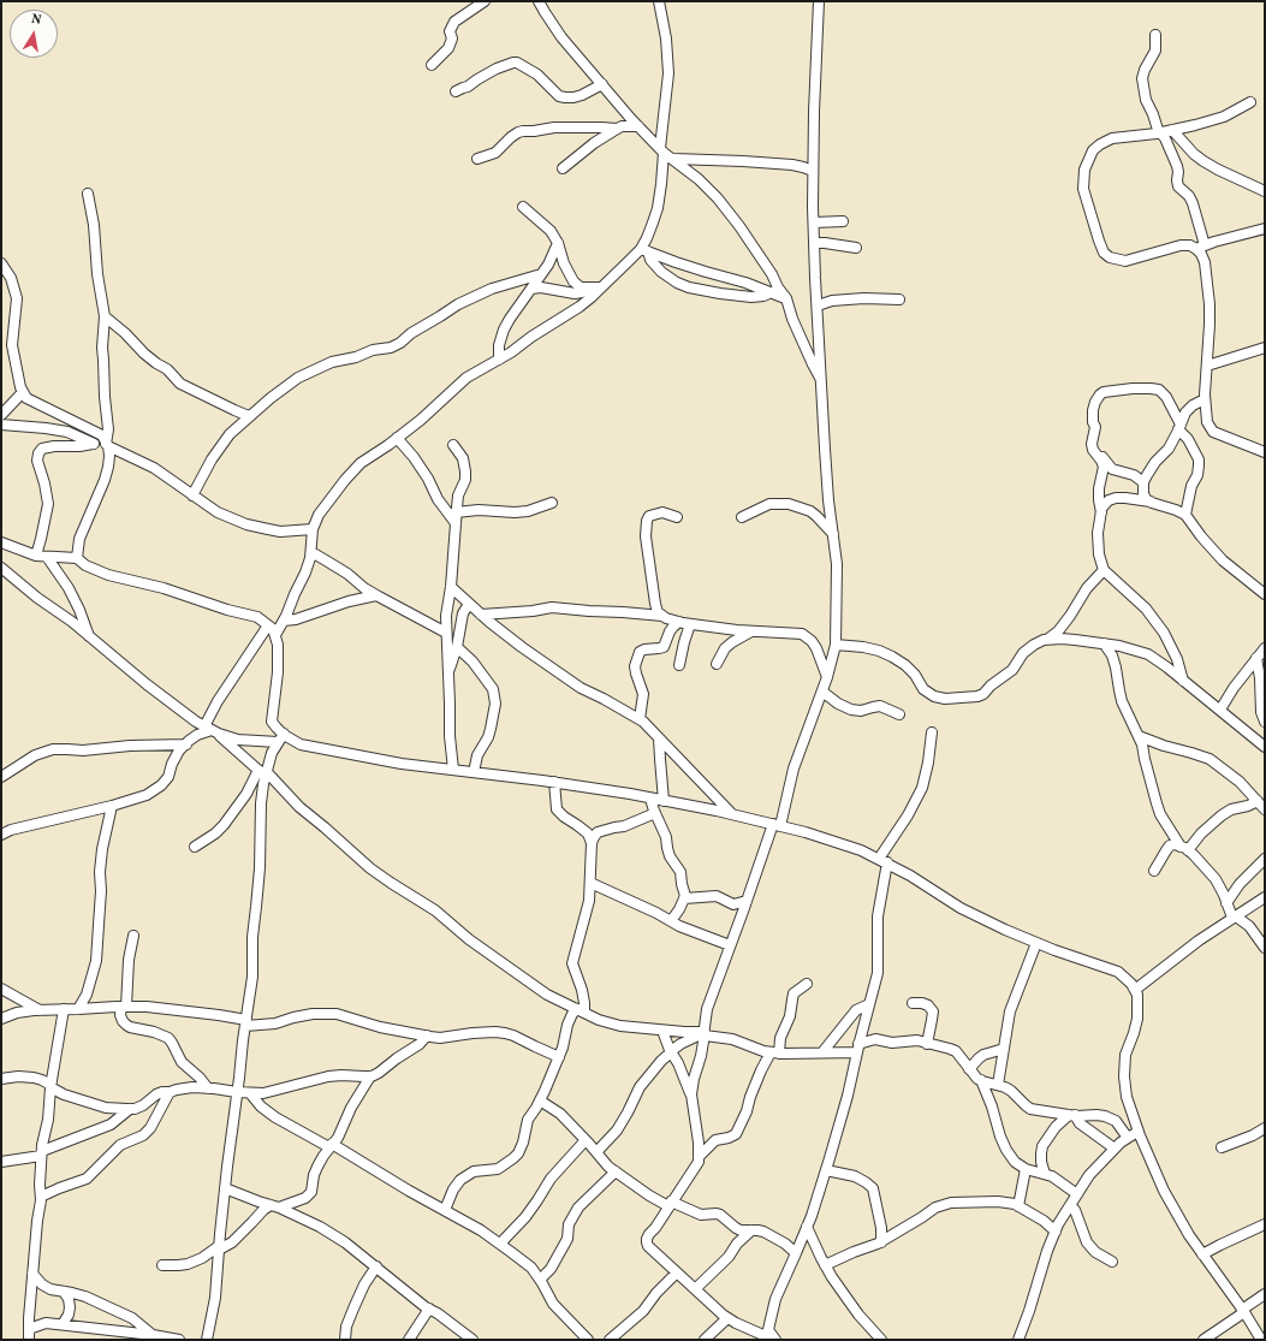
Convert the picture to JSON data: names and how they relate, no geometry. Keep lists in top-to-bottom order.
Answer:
{
  "north": "top"
}
